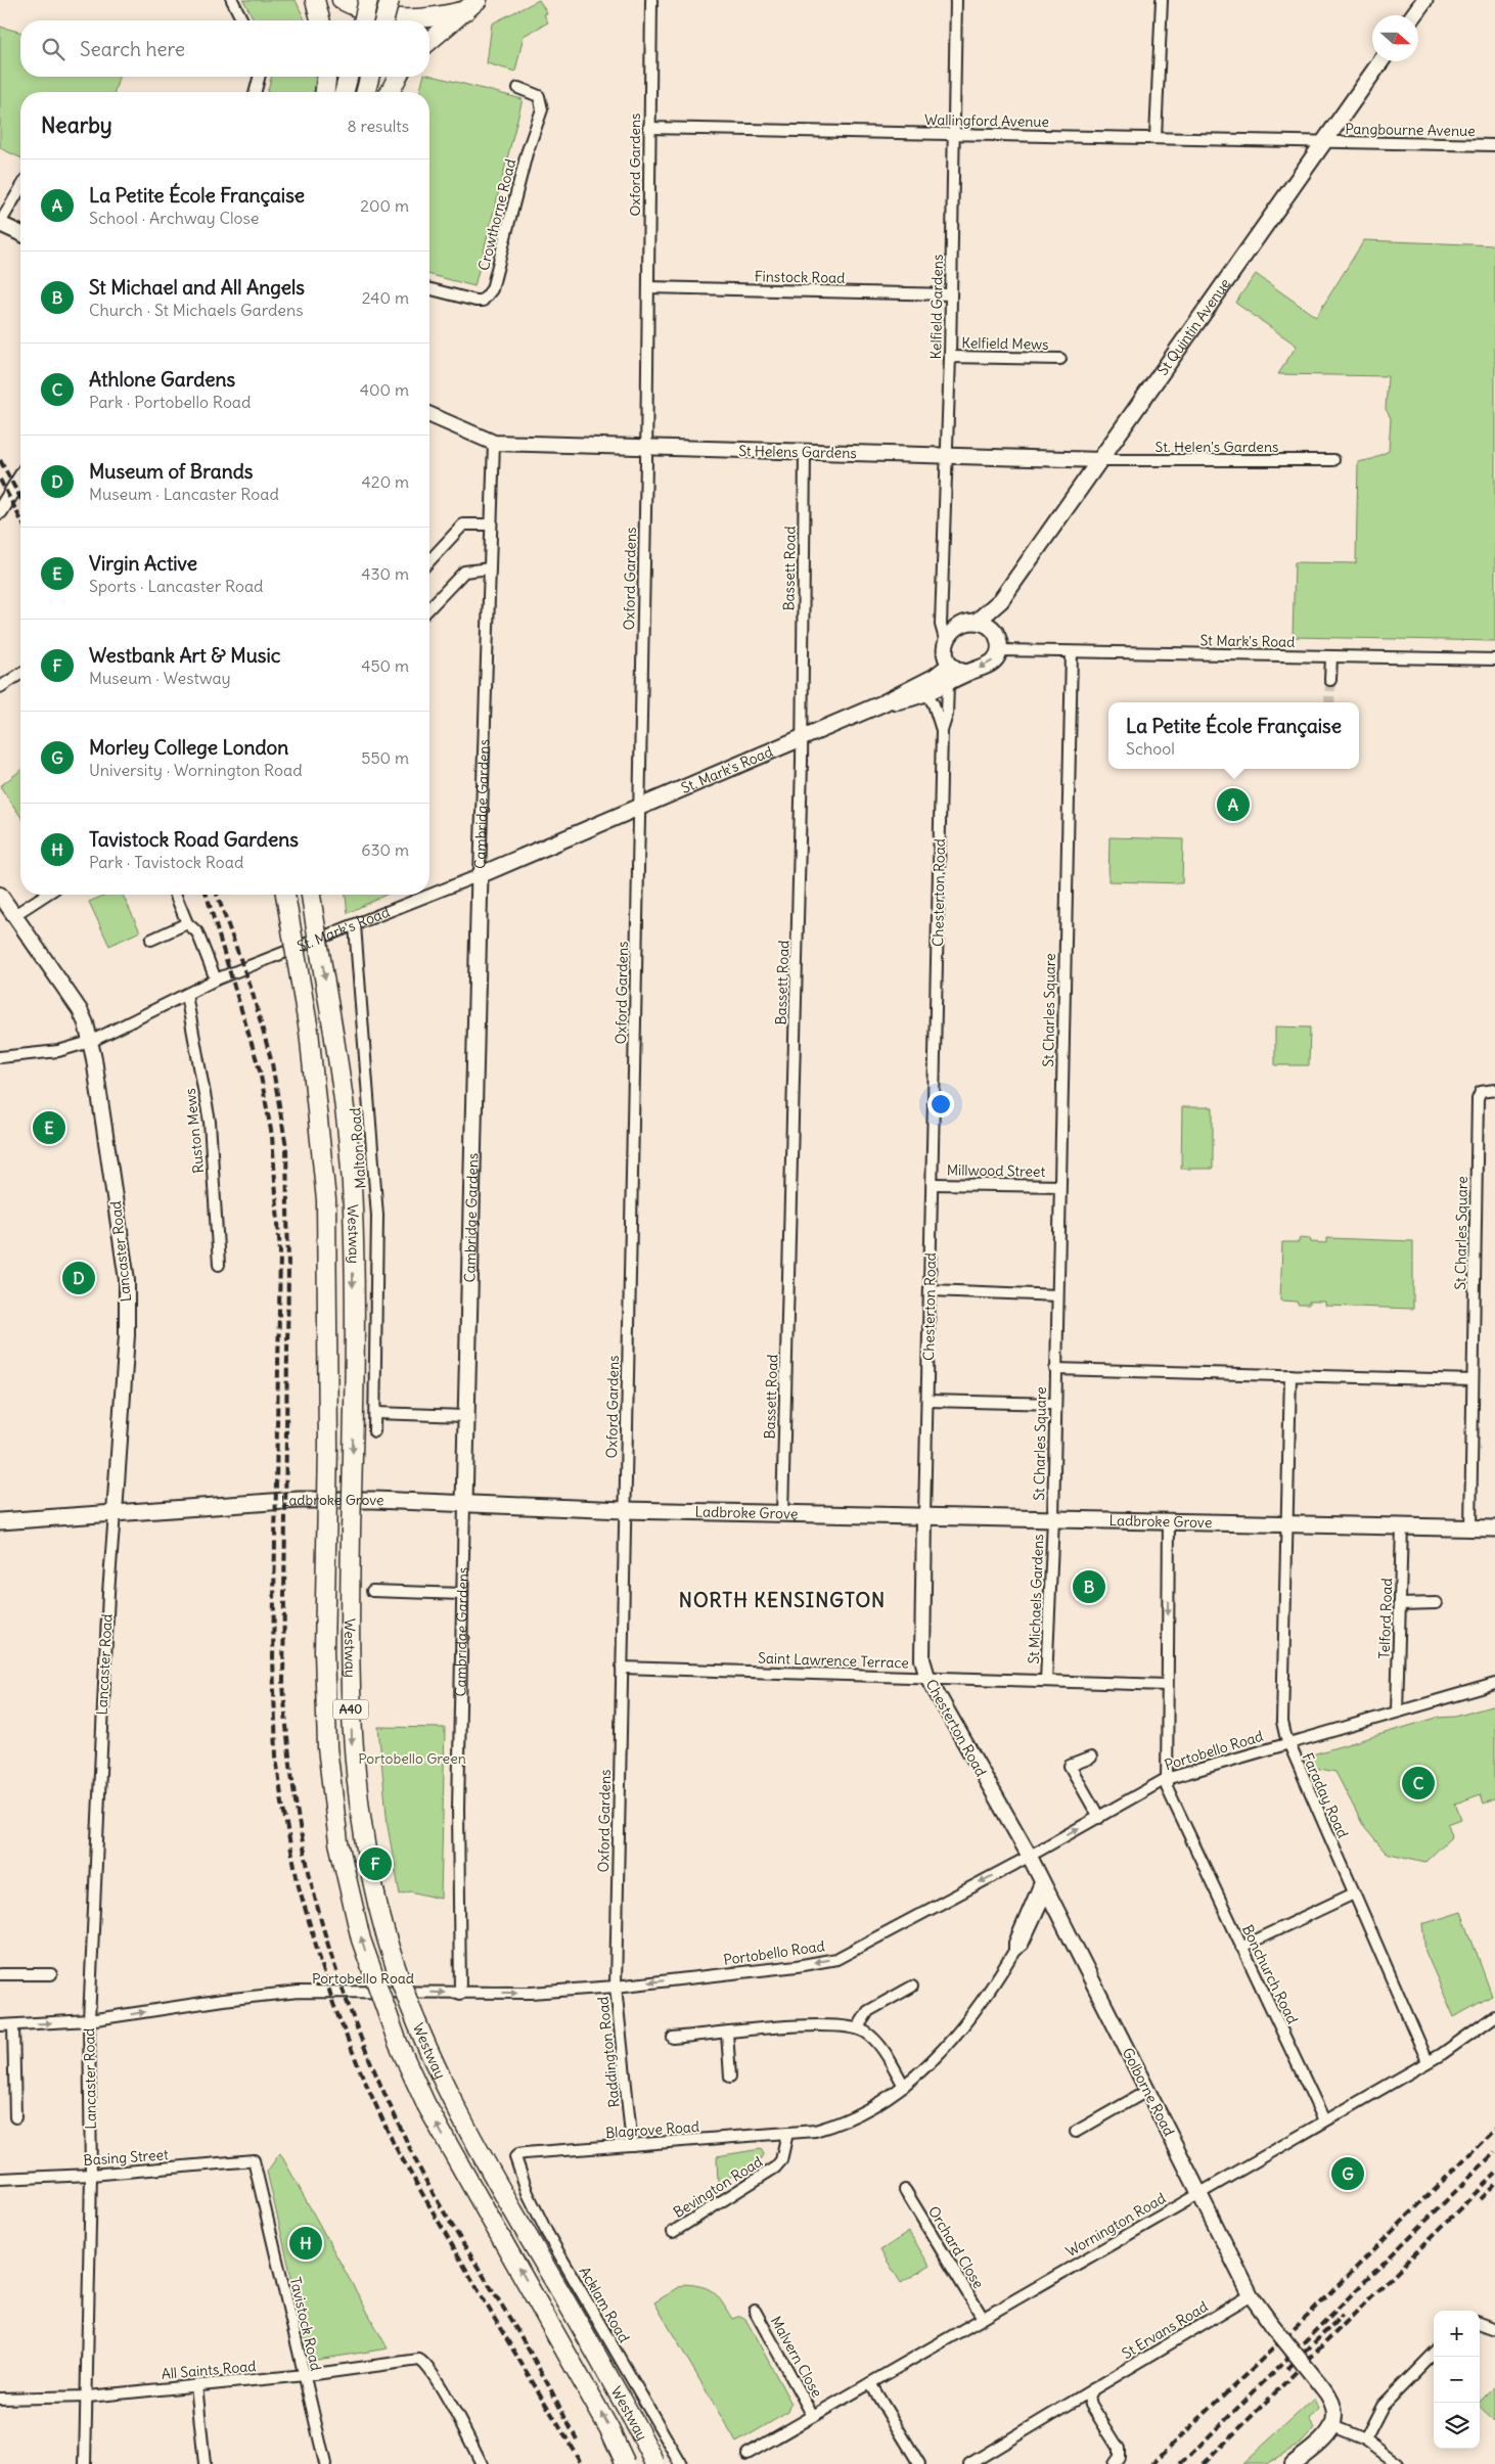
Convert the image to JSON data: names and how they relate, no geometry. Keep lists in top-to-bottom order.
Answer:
{
  "streets": {
    "highway": ["Westway", "A40"],
    "main road": [
      "St Quintin Avenue",
      "St. Mark's Road",
      "Cambridge Gardens",
      "Ladbroke Grove"
    ],
    "street": [
      "Wallingford Avenue",
      "Pangbourne Avenue",
      "Oxford Gardens",
      "Crowthorne Road",
      "Finstock Road",
      "Kelfield Gardens",
      "Kelfield Mews",
      "St. Helen's Gardens",
      "St Helens Gardens",
      "Bassett Road",
      "St Mark's Road",
      "Chesterton Road",
      "St Charles Square",
      "Ruston Mews",
      "Malton Road",
      "Millwood Street",
      "Lancaster Road",
      "St Michaels Gardens",
      "Telford Road",
      "Saint Lawrence Terrace",
      "Portobello Road",
      "Faraday Road",
      "Bonchurch Road",
      "Raddington Road",
      "Golborne Road",
      "Blagrove Road",
      "Basing Street",
      "Bevington Road",
      "Wornington Road",
      "Orchard Close",
      "Acklam Road",
      "Tavistock Road",
      "St Ervans Road",
      "Malvern Close",
      "All Saints Road"
    ]
  },
  "crossings": [
    ["Wallingford Avenue", "Pangbourne Avenue"],
    ["Wallingford Avenue", "Oxford Gardens"],
    ["Wallingford Avenue", "Kelfield Gardens"],
    ["Wallingford Avenue", "St Quintin Avenue"],
    ["Pangbourne Avenue", "St Quintin Avenue"],
    ["Oxford Gardens", "Finstock Road"],
    ["Oxford Gardens", "St Helens Gardens"],
    ["Oxford Gardens", "St. Mark's Road"],
    ["Oxford Gardens", "Ladbroke Grove"],
    ["Oxford Gardens", "Saint Lawrence Terrace"],
    ["Oxford Gardens", "Portobello Road"],
    ["Oxford Gardens", "Raddington Road"],
    ["Finstock Road", "Kelfield Gardens"],
    ["Kelfield Gardens", "St Quintin Avenue"],
    ["Kelfield Gardens", "Kelfield Mews"],
    ["Kelfield Gardens", "St Helens Gardens"],
    ["Kelfield Gardens", "St Mark's Road"],
    ["Kelfield Gardens", "St. Mark's Road"],
    ["St Quintin Avenue", "St. Helen's Gardens"],
    ["St Quintin Avenue", "St Helens Gardens"],
    ["St Quintin Avenue", "St Mark's Road"],
    ["St Quintin Avenue", "St. Mark's Road"],
    ["St. Helen's Gardens", "St Helens Gardens"],
    ["St Helens Gardens", "Bassett Road"],
    ["St Helens Gardens", "Cambridge Gardens"],
    ["Bassett Road", "St. Mark's Road"],
    ["Bassett Road", "Ladbroke Grove"],
    ["St Mark's Road", "St. Mark's Road"],
    ["St Mark's Road", "St Charles Square"],
    ["St. Mark's Road", "Cambridge Gardens"],
    ["St. Mark's Road", "Chesterton Road"],
    ["St. Mark's Road", "Ruston Mews"],
    ["St. Mark's Road", "Malton Road"],
    ["St. Mark's Road", "Lancaster Road"],
    ["Cambridge Gardens", "Ladbroke Grove"],
    ["Cambridge Gardens", "Portobello Road"],
    ["Chesterton Road", "Millwood Street"],
    ["Chesterton Road", "Ladbroke Grove"],
    ["Chesterton Road", "Saint Lawrence Terrace"],
    ["Chesterton Road", "Portobello Road"],
    ["Chesterton Road", "Golborne Road"],
    ["St Charles Square", "Millwood Street"],
    ["St Charles Square", "Ladbroke Grove"],
    ["St Charles Square", "St Michaels Gardens"],
    ["Lancaster Road", "Ladbroke Grove"],
    ["Lancaster Road", "Portobello Road"],
    ["Lancaster Road", "Basing Street"],
    ["Lancaster Road", "All Saints Road"],
    ["Ladbroke Grove", "St Michaels Gardens"],
    ["Ladbroke Grove", "Telford Road"],
    ["Ladbroke Grove", "Faraday Road"],
    ["St Michaels Gardens", "Saint Lawrence Terrace"],
    ["Telford Road", "Portobello Road"],
    ["Portobello Road", "Faraday Road"],
    ["Portobello Road", "Bonchurch Road"],
    ["Portobello Road", "Raddington Road"],
    ["Portobello Road", "Golborne Road"],
    ["Faraday Road", "Wornington Road"],
    ["Bonchurch Road", "Wornington Road"],
    ["Raddington Road", "Blagrove Road"],
    ["Golborne Road", "Wornington Road"],
    ["Golborne Road", "St Ervans Road"],
    ["Blagrove Road", "Bevington Road"],
    ["Blagrove Road", "Acklam Road"],
    ["Basing Street", "Tavistock Road"],
    ["Wornington Road", "Orchard Close"],
    ["Wornington Road", "Malvern Close"],
    ["Tavistock Road", "All Saints Road"]
  ],
  "districts": ["NORTH KENSINGTON"],
  "parks": ["Portobello Green"],
  "north": "right",
  "page": {
    "search": "Search here",
    "heading": ["Nearby", "8 results"],
    "list": [
      {
        "mark": "A",
        "name": "La Petite École Française",
        "note": "School · Archway Close",
        "value": "200 m"
      },
      {
        "mark": "B",
        "name": "St Michael and All Angels",
        "note": "Church · St Michaels Gardens",
        "value": "240 m"
      },
      {
        "mark": "C",
        "name": "Athlone Gardens",
        "note": "Park · Portobello Road",
        "value": "400 m"
      },
      {
        "mark": "D",
        "name": "Museum of Brands",
        "note": "Museum · Lancaster Road",
        "value": "420 m"
      },
      {
        "mark": "E",
        "name": "Virgin Active",
        "note": "Sports · Lancaster Road",
        "value": "430 m"
      },
      {
        "mark": "F",
        "name": "Westbank Art & Music",
        "note": "Museum · Westway",
        "value": "450 m"
      },
      {
        "mark": "G",
        "name": "Morley College London",
        "note": "University · Wornington Road",
        "value": "550 m"
      },
      {
        "mark": "H",
        "name": "Tavistock Road Gardens",
        "note": "Park · Tavistock Road",
        "value": "630 m"
      }
    ],
    "popup": ["La Petite École Française", "School"],
    "pins": [
      "A",
      "E",
      "D",
      "B",
      "C",
      "F",
      "G",
      "H"
    ],
    "map_buttons": ["+", "−"]
  }
}
